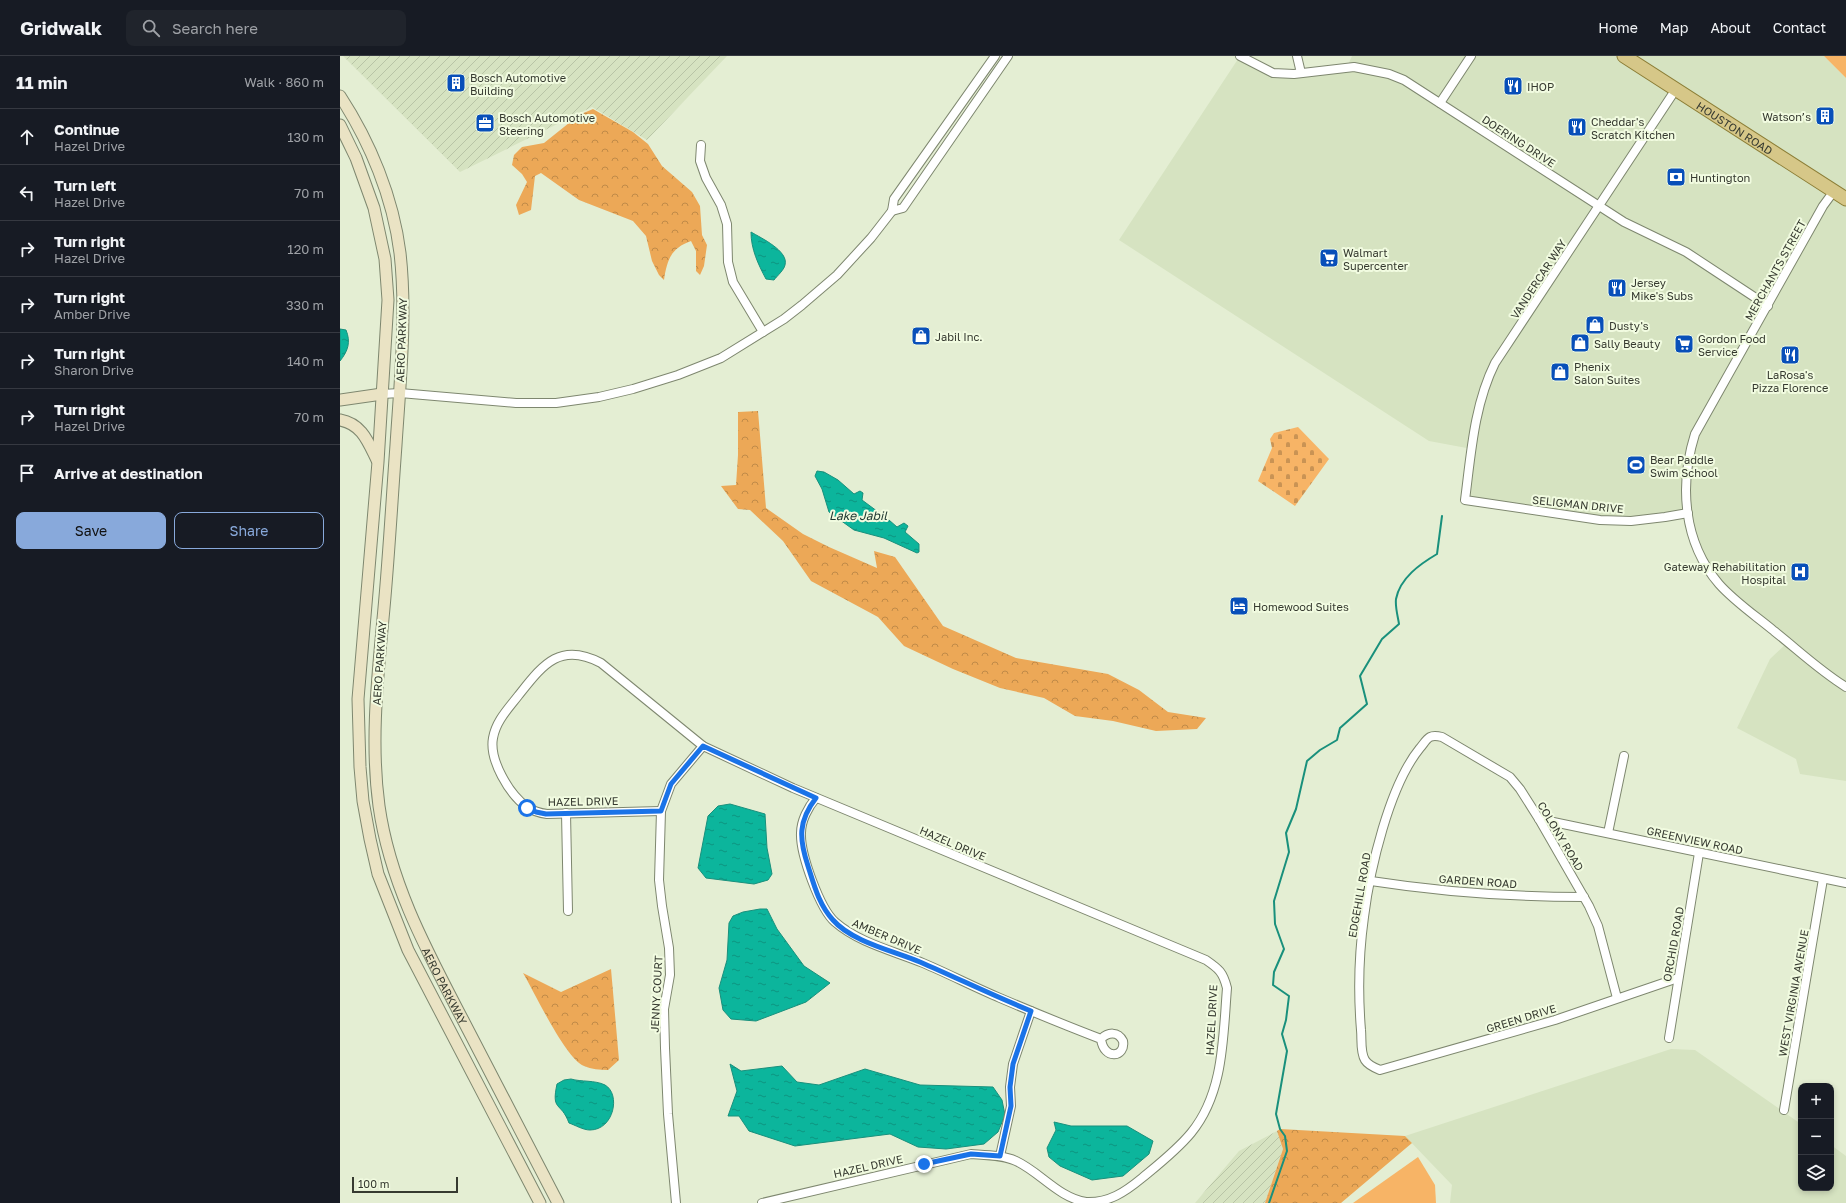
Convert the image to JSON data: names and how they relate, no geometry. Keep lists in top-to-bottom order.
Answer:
{
  "streets": {
    "main road": ["HOUSTON ROAD", "AERO PARKWAY"],
    "street": [
      "DOERING DRIVE",
      "MERCHANTS STREET",
      "VANDERCAR WAY",
      "SELIGMAN DRIVE",
      "HAZEL DRIVE",
      "COLONY ROAD",
      "GREENVIEW ROAD",
      "GARDEN ROAD",
      "EDGEHILL ROAD",
      "AMBER DRIVE",
      "ORCHID ROAD",
      "WEST VIRGINIA AVENUE",
      "JENNY COURT",
      "GREEN DRIVE"
    ]
  },
  "crossings": [
    ["HOUSTON ROAD", "MERCHANTS STREET"],
    ["HOUSTON ROAD", "VANDERCAR WAY"],
    ["DOERING DRIVE", "MERCHANTS STREET"],
    ["DOERING DRIVE", "VANDERCAR WAY"],
    ["MERCHANTS STREET", "SELIGMAN DRIVE"],
    ["VANDERCAR WAY", "SELIGMAN DRIVE"],
    ["HAZEL DRIVE", "AMBER DRIVE"],
    ["HAZEL DRIVE", "JENNY COURT"],
    ["COLONY ROAD", "GREENVIEW ROAD"],
    ["COLONY ROAD", "GARDEN ROAD"],
    ["COLONY ROAD", "EDGEHILL ROAD"],
    ["COLONY ROAD", "GREEN DRIVE"],
    ["GREENVIEW ROAD", "ORCHID ROAD"],
    ["GREENVIEW ROAD", "WEST VIRGINIA AVENUE"],
    ["GARDEN ROAD", "EDGEHILL ROAD"],
    ["EDGEHILL ROAD", "GREEN DRIVE"],
    ["ORCHID ROAD", "GREEN DRIVE"]
  ],
  "water": ["Lake Jabil"],
  "places": {
    "building": ["Bosch Automotive Building", "Watson’s"],
    "restaurant": [
      "IHOP",
      "Cheddar's Scratch Kitchen",
      "Jersey Mike's Subs",
      "LaRosa's Pizza Florence"
    ],
    "office": ["Bosch Automotive Steering"],
    "bank": ["Huntington"],
    "supermarket": ["Walmart Supercenter", "Gordon Food Service"],
    "shop": [
      "Dusty's",
      "Jabil Inc.",
      "Sally Beauty",
      "Phenix Salon Suites"
    ],
    "sports": ["Bear Paddle Swim School"],
    "hospital": ["Gateway Rehabilitation Hospital"],
    "hotel": ["Homewood Suites"]
  },
  "scale_bar": "100 m",
  "page": {
    "header": "Gridwalk",
    "search": "Search here",
    "nav": [
      "Home",
      "Map",
      "About",
      "Contact"
    ],
    "heading": ["11 min", "Walk · 860 m"],
    "list": [
      ["Continue", "Hazel Drive", "130 m"],
      ["Turn left", "Hazel Drive", "70 m"],
      ["Turn right", "Hazel Drive", "120 m"],
      ["Turn right", "Amber Drive", "330 m"],
      ["Turn right", "Sharon Drive", "140 m"],
      ["Turn right", "Hazel Drive", "70 m"],
      "Arrive at destination"
    ],
    "buttons": ["Save", "Share"],
    "map_buttons": ["+", "−"],
    "scale": "100 m"
  }
}
